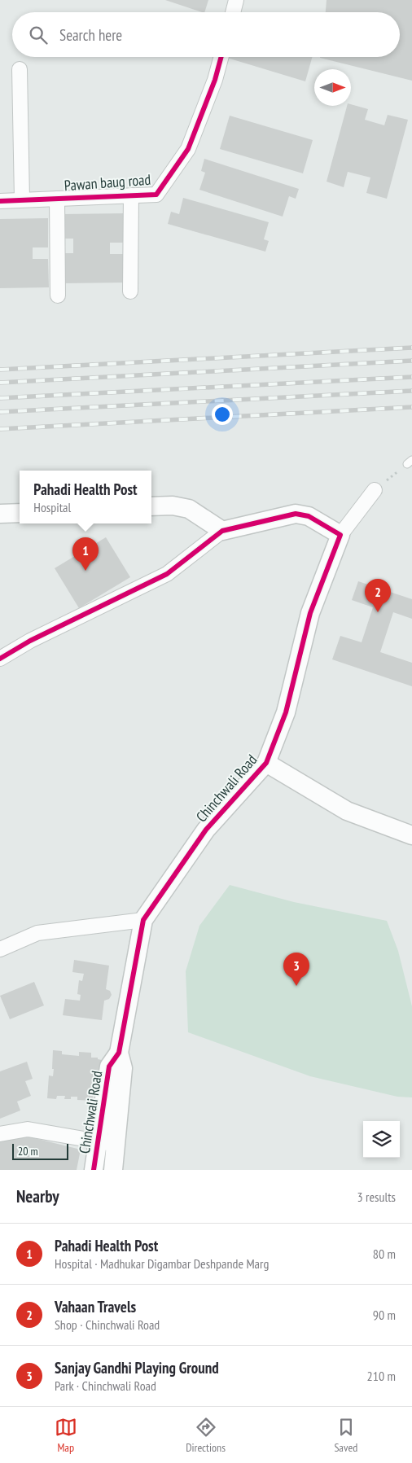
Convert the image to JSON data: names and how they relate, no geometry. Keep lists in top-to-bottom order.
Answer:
{
  "streets": {
    "street": ["Pawan baug road", "Chinchwali Road"]
  },
  "scale_bar": "20 m",
  "north": "right",
  "page": {
    "search": "Search here",
    "popup": ["Pahadi Health Post", "Hospital"],
    "pins": ["1", "2", "3"],
    "scale": "20 m",
    "heading": ["Nearby", "3 results"],
    "list": [
      {
        "mark": "1",
        "name": "Pahadi Health Post",
        "note": "Hospital · Madhukar Digambar Deshpande Marg",
        "value": "80 m"
      },
      {
        "mark": "2",
        "name": "Vahaan Travels",
        "note": "Shop · Chinchwali Road",
        "value": "90 m"
      },
      {
        "mark": "3",
        "name": "Sanjay Gandhi Playing Ground",
        "note": "Park · Chinchwali Road",
        "value": "210 m"
      }
    ],
    "nav": ["Map", "Directions", "Saved"]
  }
}
